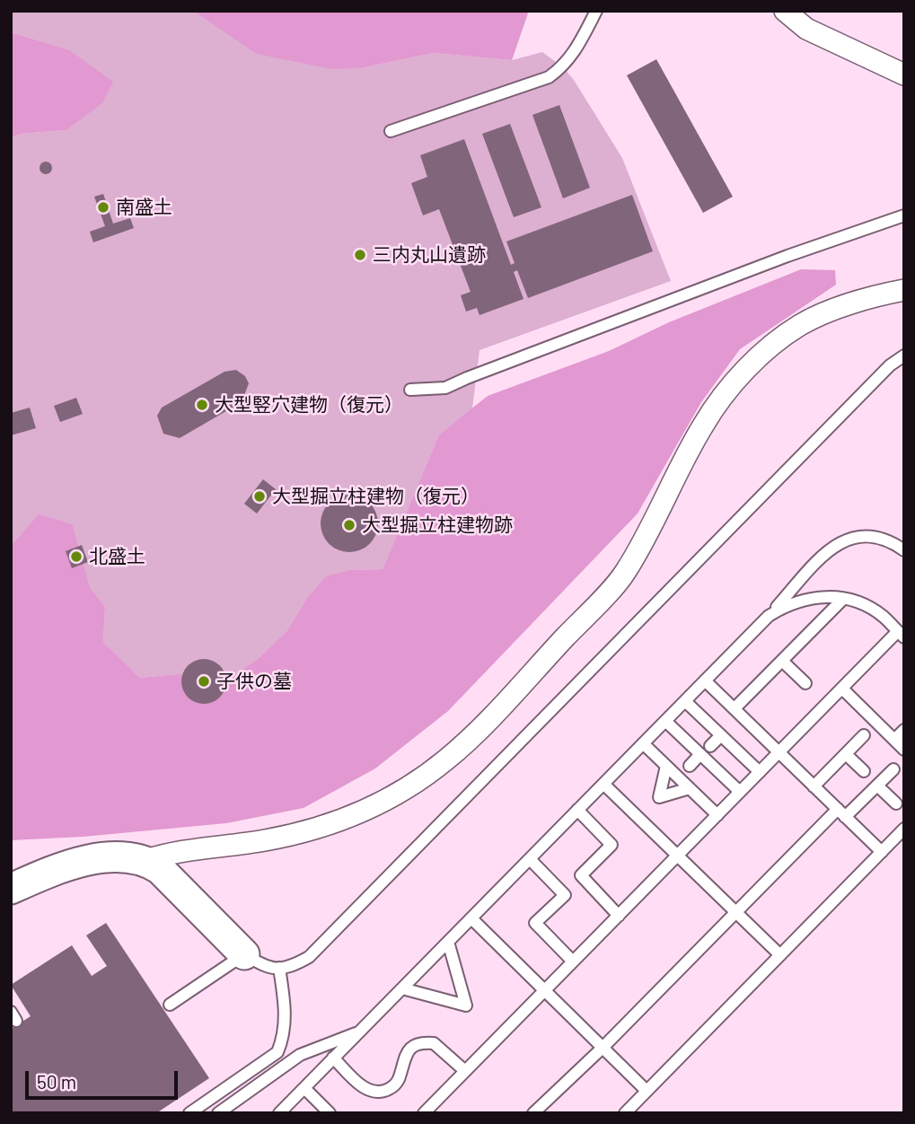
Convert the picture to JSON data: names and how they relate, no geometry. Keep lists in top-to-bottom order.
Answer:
{
  "places": [
    "南盛土",
    "三内丸山遺跡",
    "大型竪穴建物（復元）",
    "大型掘立柱建物（復元）",
    "大型掘立柱建物跡",
    "北盛土",
    "子供の墓"
  ],
  "scale_bar": "50 m"
}
